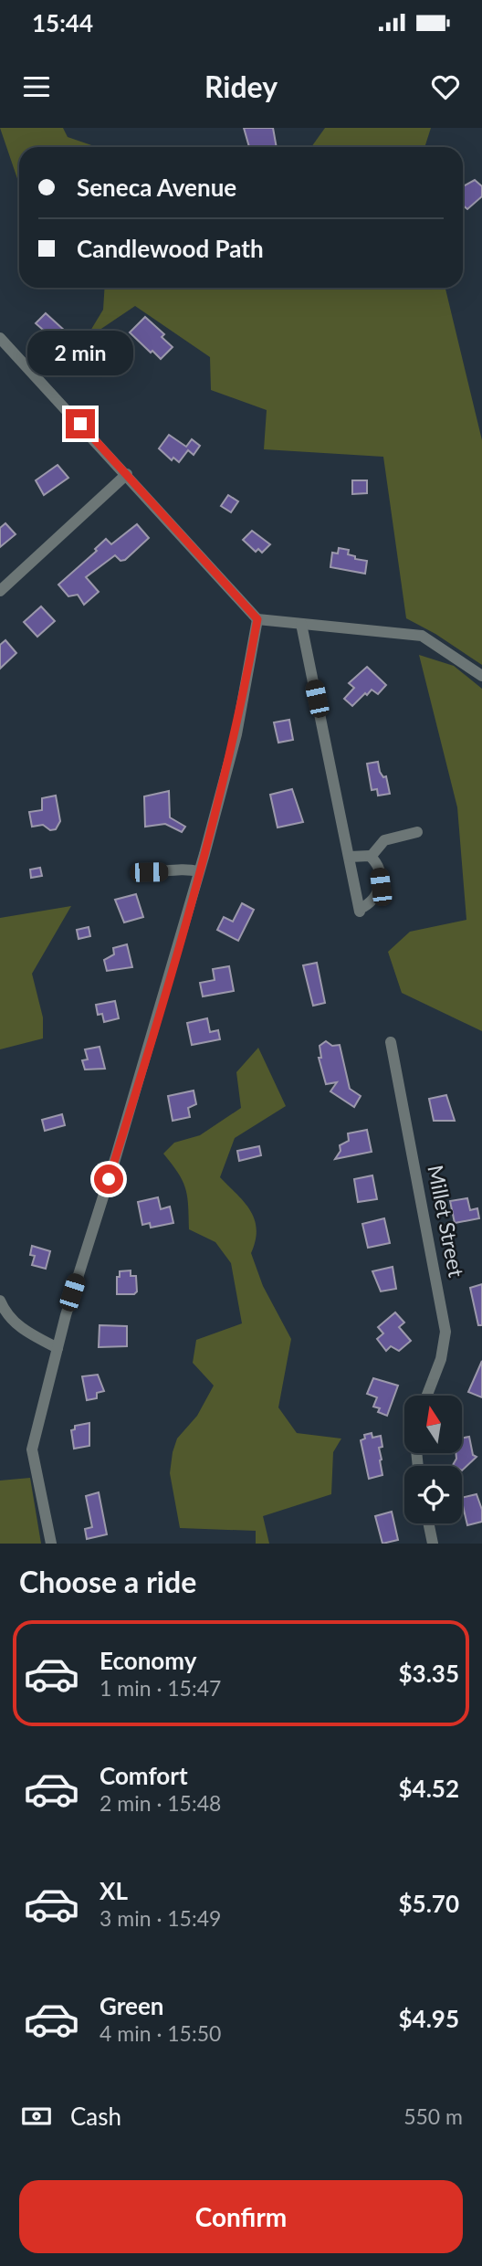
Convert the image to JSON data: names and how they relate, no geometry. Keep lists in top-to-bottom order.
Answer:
{
  "streets": {
    "street": ["Millet Street"]
  },
  "north": "top",
  "page": {
    "status": "15:44",
    "header": "Ridey",
    "banner": ["Seneca Avenue", "Candlewood Path"],
    "bubble": "2 min",
    "heading": "Choose a ride",
    "list": [
      {
        "name": "Economy",
        "note": "1 min · 15:47",
        "value": "$3.35"
      },
      {
        "name": "Comfort",
        "note": "2 min · 15:48",
        "value": "$4.52"
      },
      {
        "name": "XL",
        "note": "3 min · 15:49",
        "value": "$5.70"
      },
      {
        "name": "Green",
        "note": "4 min · 15:50",
        "value": "$4.95"
      }
    ],
    "pay": ["Cash", "550 m"],
    "buttons": "Confirm"
  }
}
